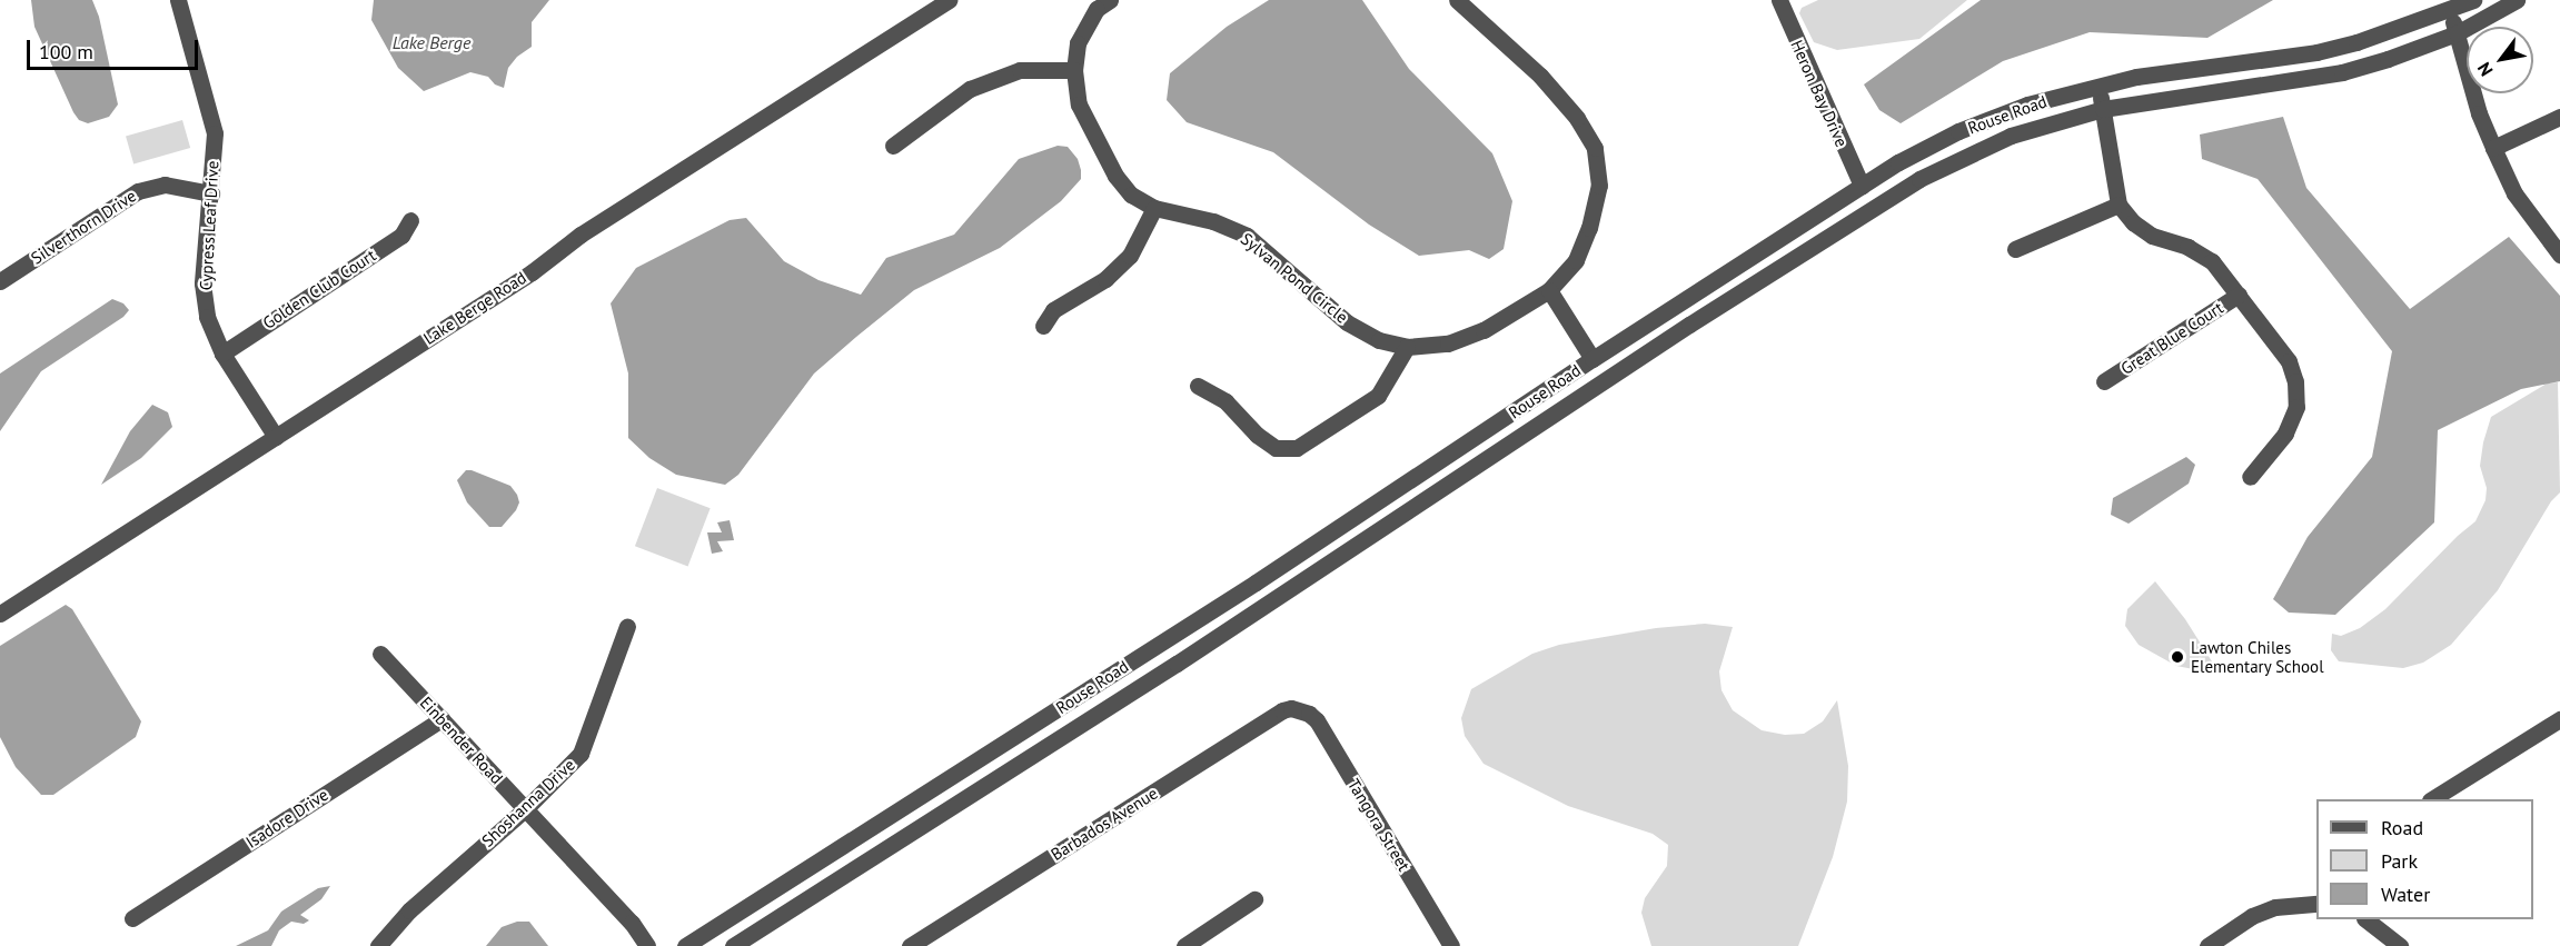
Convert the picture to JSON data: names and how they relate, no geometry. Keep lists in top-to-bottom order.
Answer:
{
  "streets": {
    "street": [
      "Heron Bay Drive",
      "Rouse Road",
      "Cypress Leaf Drive",
      "Silverthorn Drive",
      "Sylvan Pond Circle",
      "Golden Club Court",
      "Lake Berge Road",
      "Great Blue Court",
      "Einbender Road",
      "Shoshanna Drive",
      "Isadore Drive",
      "Barbados Avenue",
      "Tangora Street"
    ]
  },
  "crossings": [
    ["Heron Bay Drive", "Rouse Road"],
    ["Cypress Leaf Drive", "Silverthorn Drive"],
    ["Cypress Leaf Drive", "Golden Club Court"],
    ["Cypress Leaf Drive", "Lake Berge Road"],
    ["Einbender Road", "Shoshanna Drive"],
    ["Einbender Road", "Isadore Drive"],
    ["Barbados Avenue", "Tangora Street"]
  ],
  "water": ["Lake Berge"],
  "places": ["Lawton Chiles Elementary School"],
  "legend": ["Road", "Park", "Water"],
  "scale_bar": "100 m",
  "north": "bottom left"
}
